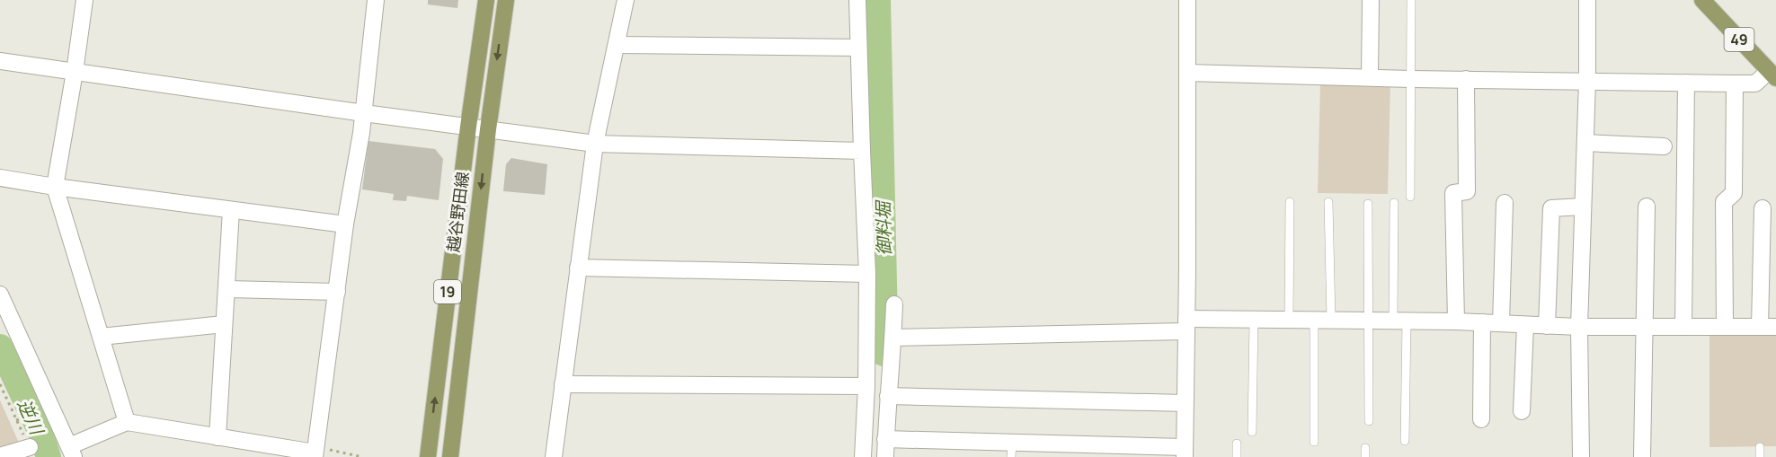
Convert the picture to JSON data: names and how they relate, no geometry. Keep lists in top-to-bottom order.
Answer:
{
  "streets": {
    "main road": ["49", "越谷野田線", "19"]
  },
  "water": ["御料堀", "逆川"]
}
